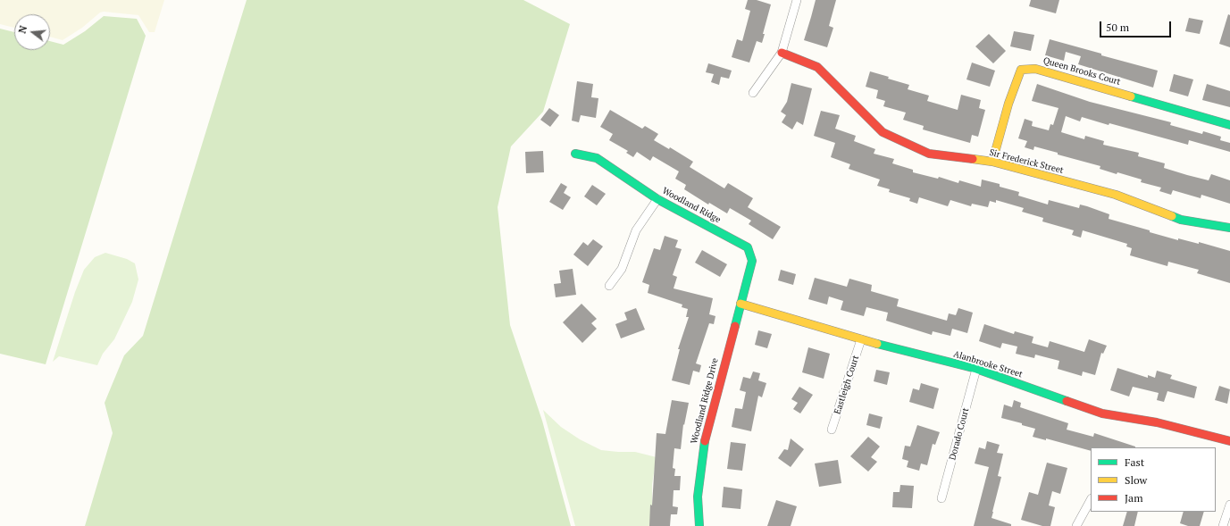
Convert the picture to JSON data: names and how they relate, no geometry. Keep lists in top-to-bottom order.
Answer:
{
  "streets": {
    "street": [
      "Queen Brooks Court",
      "Sir Frederick Street",
      "Woodland Ridge",
      "Alanbrooke Street",
      "Eastleigh Court",
      "Woodland Ridge Drive",
      "Dorado Court"
    ]
  },
  "crossings": [
    ["Queen Brooks Court", "Sir Frederick Street"],
    ["Woodland Ridge", "Alanbrooke Street"],
    ["Woodland Ridge", "Woodland Ridge Drive"],
    ["Alanbrooke Street", "Eastleigh Court"],
    ["Alanbrooke Street", "Woodland Ridge Drive"],
    ["Alanbrooke Street", "Dorado Court"]
  ],
  "legend": ["Fast", "Slow", "Jam"],
  "scale_bar": "50 m",
  "north": "left"
}
